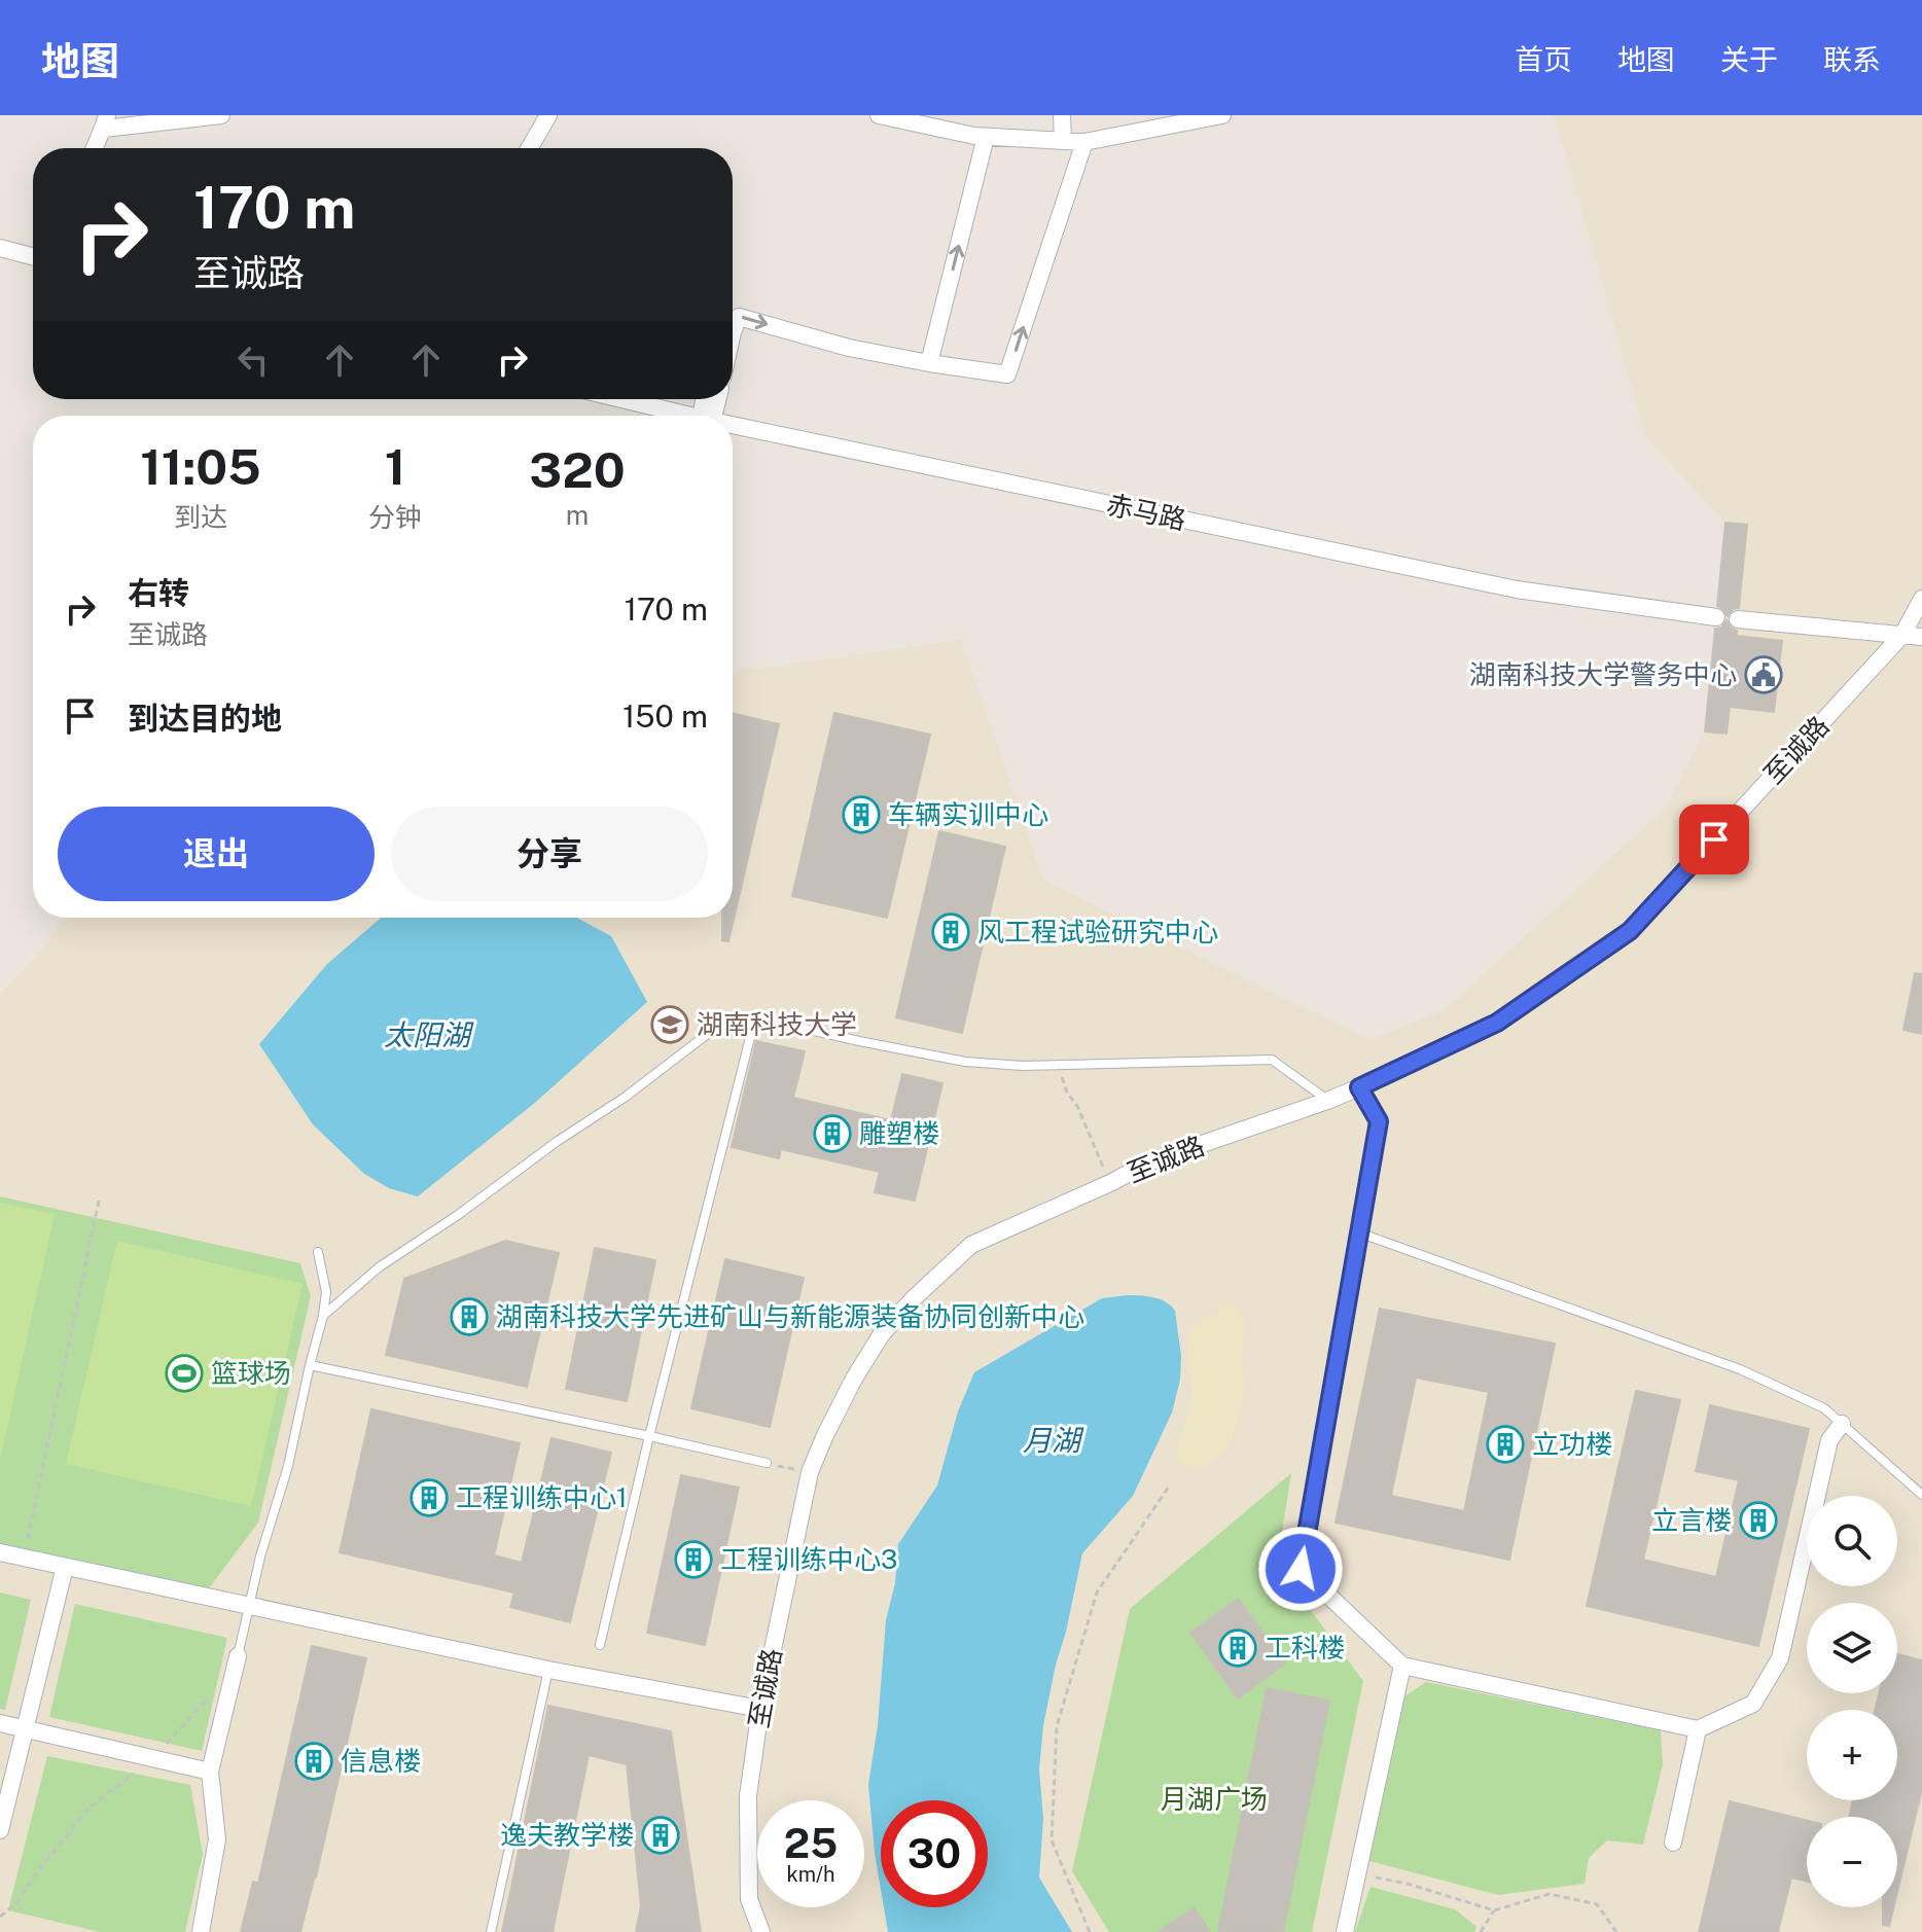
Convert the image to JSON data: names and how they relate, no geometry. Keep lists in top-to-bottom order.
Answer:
{
  "streets": {
    "street": ["赤马路", "至诚路"]
  },
  "water": ["太阳湖", "月湖"],
  "parks": ["月湖广场"],
  "places": {
    "public building": ["湖南科技大学警务中心"],
    "building": [
      "车辆实训中心",
      "风工程试验研究中心",
      "雕塑楼",
      "湖南科技大学先进矿山与新能源装备协同创新中心",
      "立功楼",
      "工程训练中心1",
      "立言楼",
      "工程训练中心3",
      "工科楼",
      "信息楼",
      "逸夫教学楼"
    ],
    "school or university": ["湖南科技大学"],
    "sports": ["篮球场"]
  },
  "page": {
    "header": "地图",
    "nav": [
      "首页",
      "地图",
      "关于",
      "联系"
    ],
    "turn": ["170 m", "至诚路"],
    "eta": [
      "11:05",
      "到达",
      "1",
      "分钟",
      "320",
      "m"
    ],
    "list": [
      {
        "name": "右转",
        "note": "至诚路",
        "value": "170 m"
      },
      {
        "name": "到达目的地",
        "value": "150 m"
      }
    ],
    "buttons": ["退出", "分享"],
    "map_buttons": ["+", "−"],
    "speed": "25 km/h",
    "limit": "30"
  }
}
